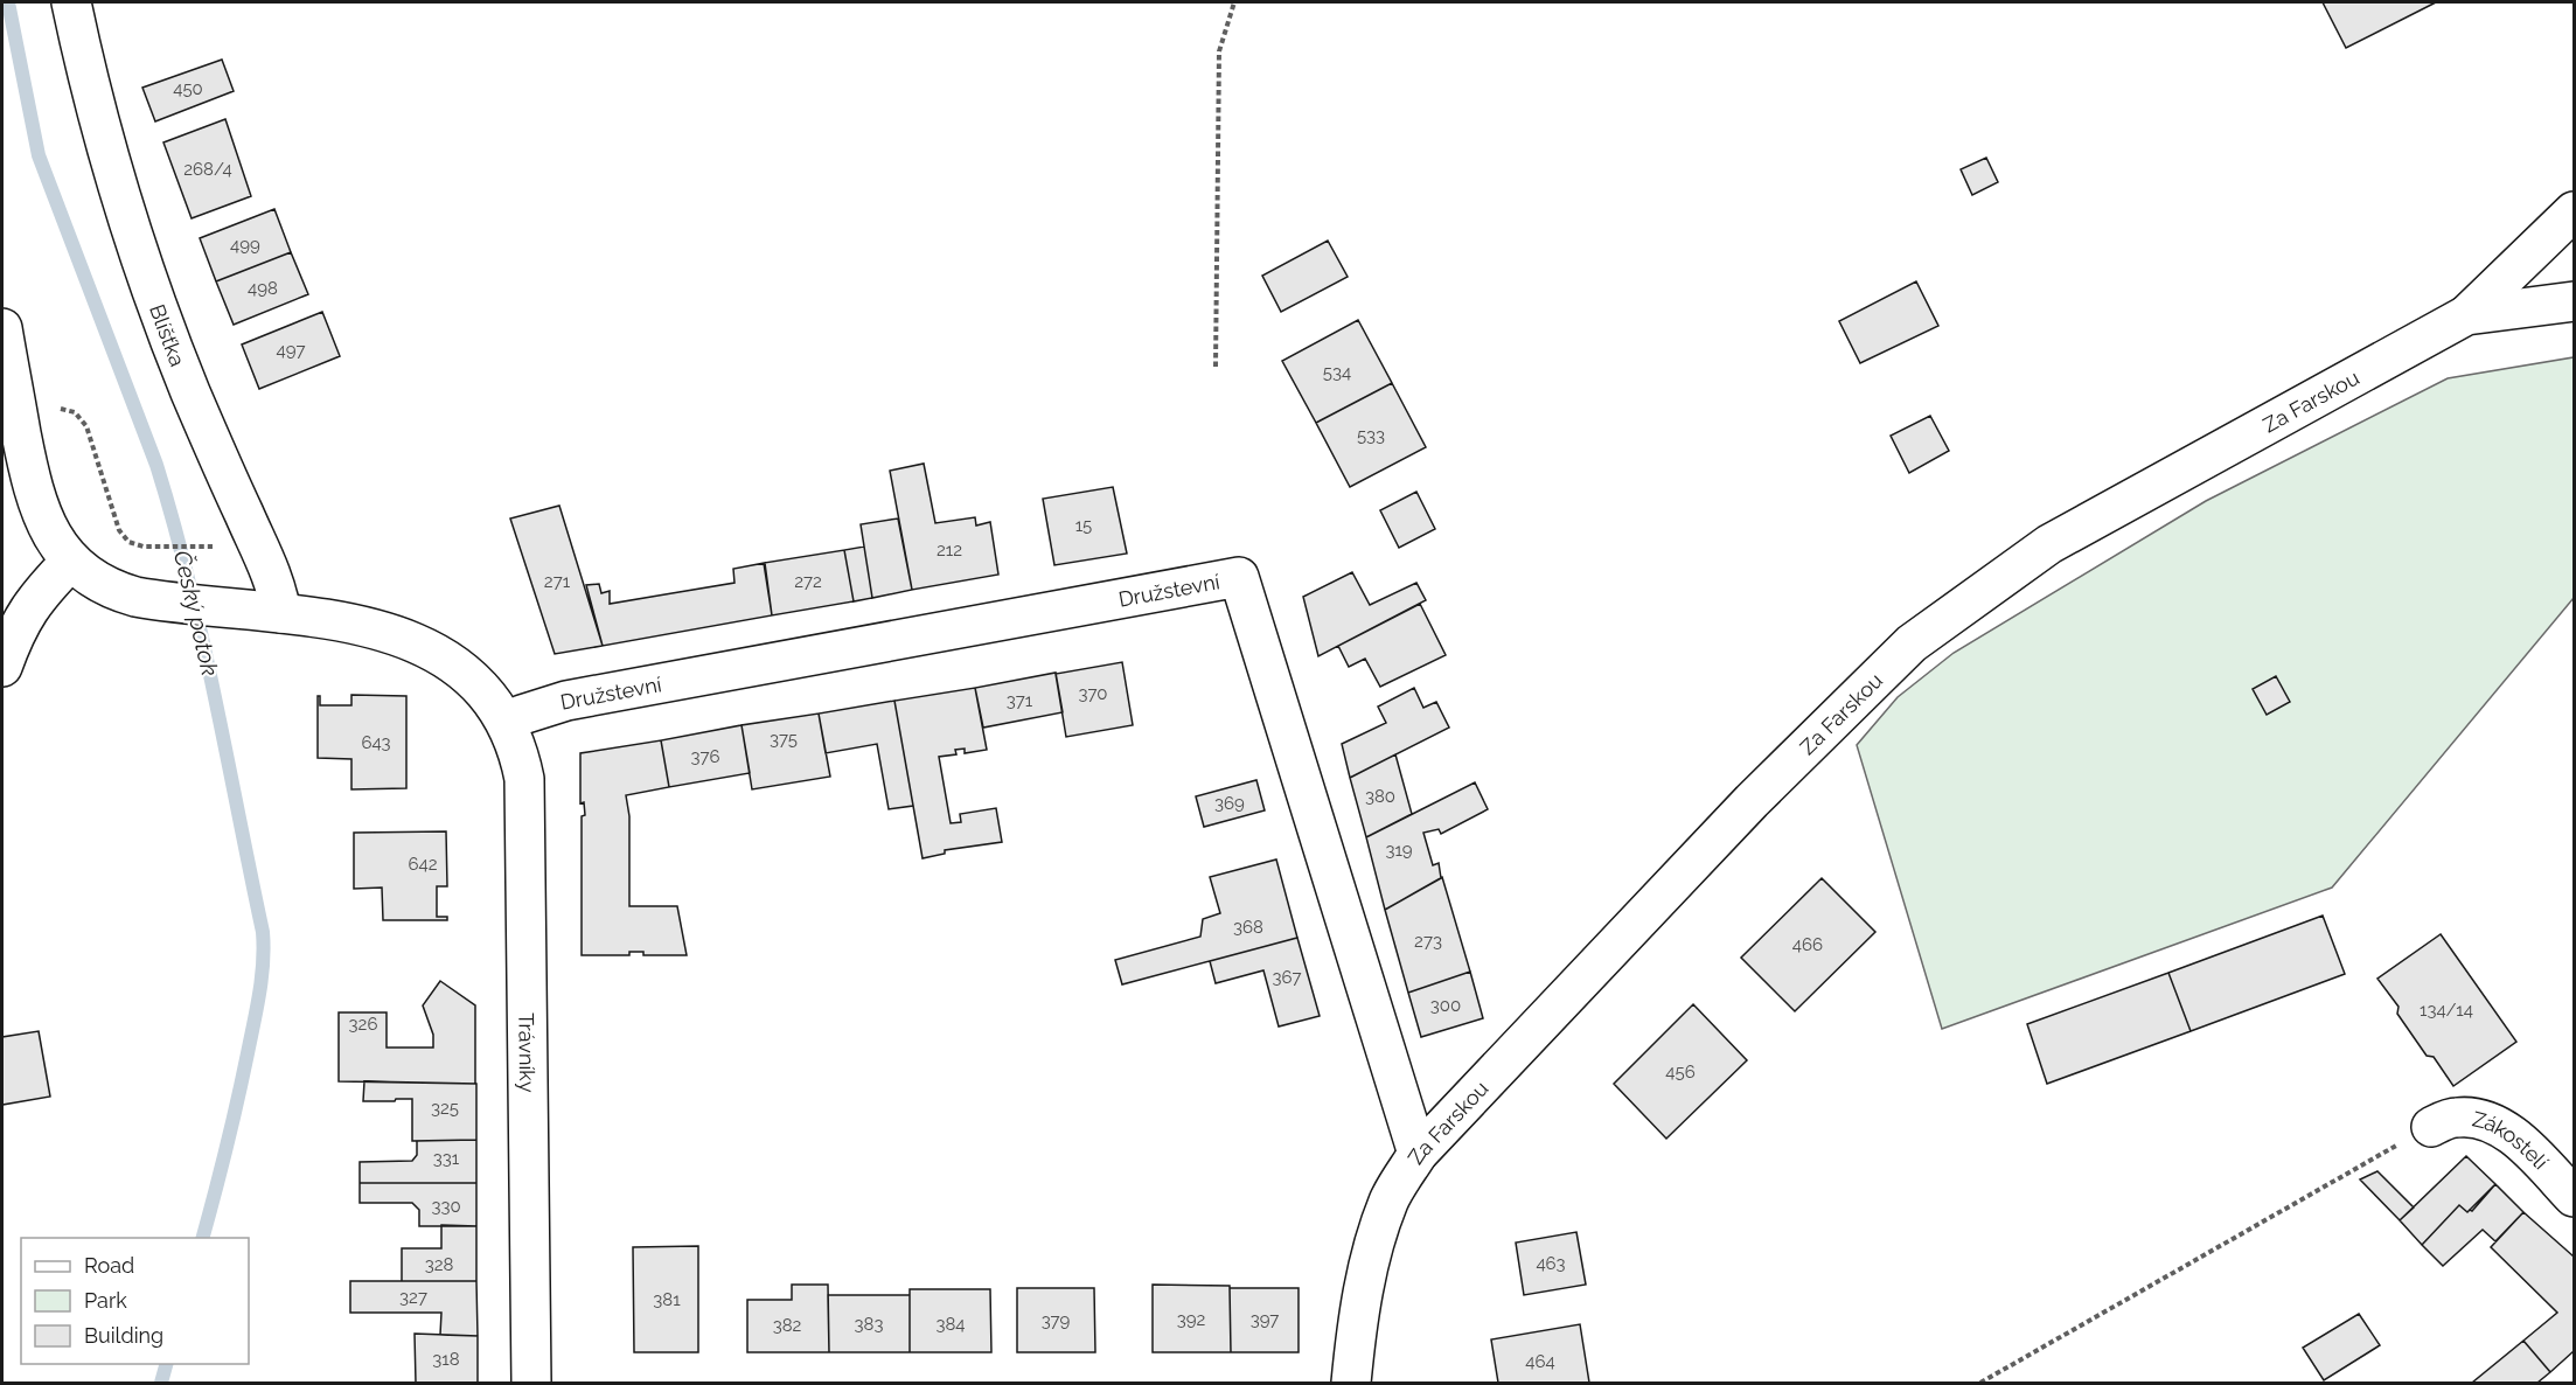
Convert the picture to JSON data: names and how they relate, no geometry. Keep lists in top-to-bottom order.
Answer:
{
  "streets": {
    "street": [
      "Blíšťka",
      "Za Farskou",
      "Družstevní",
      "Trávníky",
      "Zákostelí"
    ]
  },
  "crossings": [
    ["Blíšťka", "Trávníky"],
    ["Za Farskou", "Družstevní"],
    ["Družstevní", "Trávníky"]
  ],
  "water": ["Český potok"],
  "house_numbers": [
    "450",
    "268/4",
    "499",
    "498",
    "497",
    "534",
    "533",
    "15",
    "212",
    "271",
    "272",
    "370",
    "371",
    "375",
    "643",
    "376",
    "380",
    "369",
    "319",
    "642",
    "368",
    "273",
    "466",
    "367",
    "300",
    "134/14",
    "326",
    "456",
    "325",
    "331",
    "330",
    "463",
    "328",
    "327",
    "381",
    "392",
    "397",
    "379",
    "383",
    "384",
    "382",
    "318",
    "464"
  ],
  "legend": ["Road", "Park", "Building"]
}
